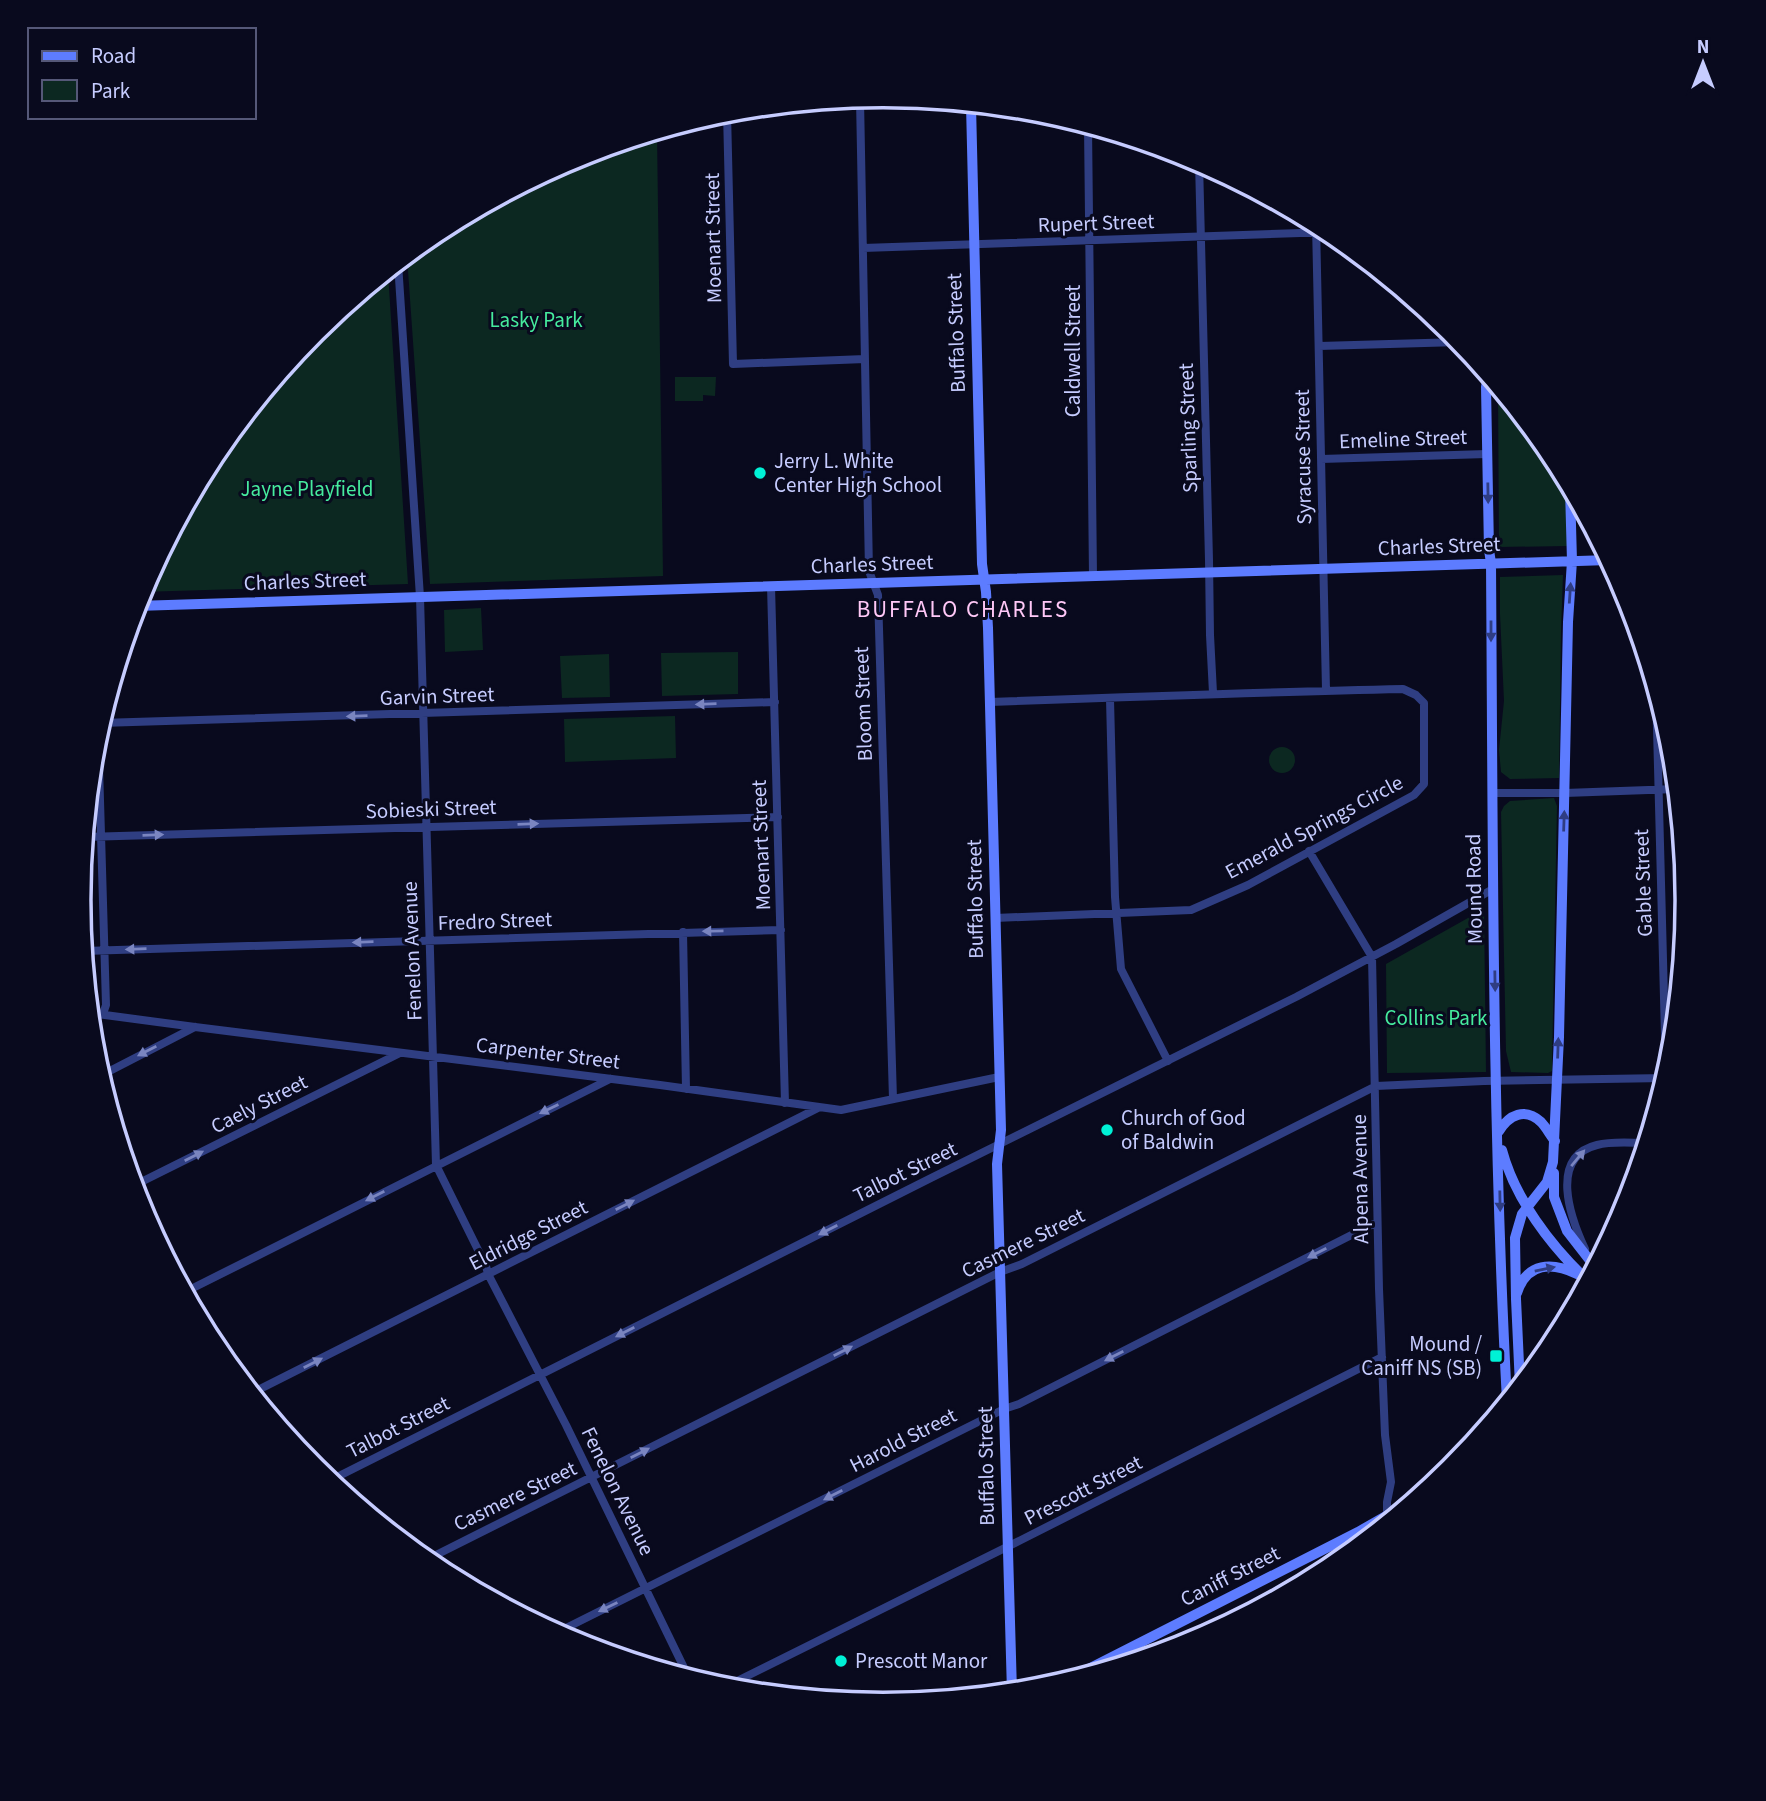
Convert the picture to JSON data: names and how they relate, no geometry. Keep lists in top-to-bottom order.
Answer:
{
  "streets": {
    "street": [
      "Rupert Street",
      "Moenart Street",
      "Buffalo Street",
      "Caldwell Street",
      "Sparling Street",
      "Emeline Street",
      "Syracuse Street",
      "Charles Street",
      "Garvin Street",
      "Bloom Street",
      "Sobieski Street",
      "Emerald Springs Circle",
      "Gable Street",
      "Mound Road",
      "Fredro Street",
      "Fenelon Avenue",
      "Carpenter Street",
      "Caely Street",
      "Talbot Street",
      "Alpena Avenue",
      "Eldridge Street",
      "Casmere Street",
      "Harold Street",
      "Prescott Street",
      "Caniff Street"
    ]
  },
  "crossings": [
    ["Rupert Street", "Buffalo Street"],
    ["Rupert Street", "Caldwell Street"],
    ["Rupert Street", "Sparling Street"],
    ["Rupert Street", "Bloom Street"],
    ["Moenart Street", "Charles Street"],
    ["Moenart Street", "Garvin Street"],
    ["Moenart Street", "Bloom Street"],
    ["Moenart Street", "Sobieski Street"],
    ["Moenart Street", "Fredro Street"],
    ["Moenart Street", "Carpenter Street"],
    ["Buffalo Street", "Charles Street"],
    ["Buffalo Street", "Emerald Springs Circle"],
    ["Buffalo Street", "Carpenter Street"],
    ["Buffalo Street", "Talbot Street"],
    ["Buffalo Street", "Casmere Street"],
    ["Buffalo Street", "Harold Street"],
    ["Buffalo Street", "Prescott Street"],
    ["Caldwell Street", "Charles Street"],
    ["Sparling Street", "Charles Street"],
    ["Sparling Street", "Emerald Springs Circle"],
    ["Emeline Street", "Syracuse Street"],
    ["Emeline Street", "Mound Road"],
    ["Syracuse Street", "Charles Street"],
    ["Syracuse Street", "Emerald Springs Circle"],
    ["Charles Street", "Bloom Street"],
    ["Charles Street", "Mound Road"],
    ["Charles Street", "Fenelon Avenue"],
    ["Garvin Street", "Fenelon Avenue"],
    ["Bloom Street", "Carpenter Street"],
    ["Sobieski Street", "Fenelon Avenue"],
    ["Emerald Springs Circle", "Alpena Avenue"],
    ["Mound Road", "Talbot Street"],
    ["Mound Road", "Casmere Street"],
    ["Fredro Street", "Fenelon Avenue"],
    ["Fenelon Avenue", "Carpenter Street"],
    ["Fenelon Avenue", "Talbot Street"],
    ["Fenelon Avenue", "Eldridge Street"],
    ["Fenelon Avenue", "Casmere Street"],
    ["Fenelon Avenue", "Harold Street"],
    ["Carpenter Street", "Caely Street"],
    ["Carpenter Street", "Eldridge Street"],
    ["Talbot Street", "Alpena Avenue"],
    ["Alpena Avenue", "Casmere Street"],
    ["Alpena Avenue", "Harold Street"],
    ["Alpena Avenue", "Prescott Street"]
  ],
  "one_way": [
    "Garvin Street",
    "Sobieski Street",
    "Fredro Street",
    "Caely Street",
    "Talbot Street",
    "Eldridge Street",
    "Harold Street"
  ],
  "districts": ["BUFFALO CHARLES"],
  "parks": ["Lasky Park", "Jayne Playfield", "Collins Park"],
  "places": {
    "other": ["Jerry L. White Center High School", "Church of God of Baldwin", "Prescott Manor"],
    "transit": ["Mound / Caniff NS (SB)"]
  },
  "legend": ["Road", "Park"],
  "north": "top"
}
